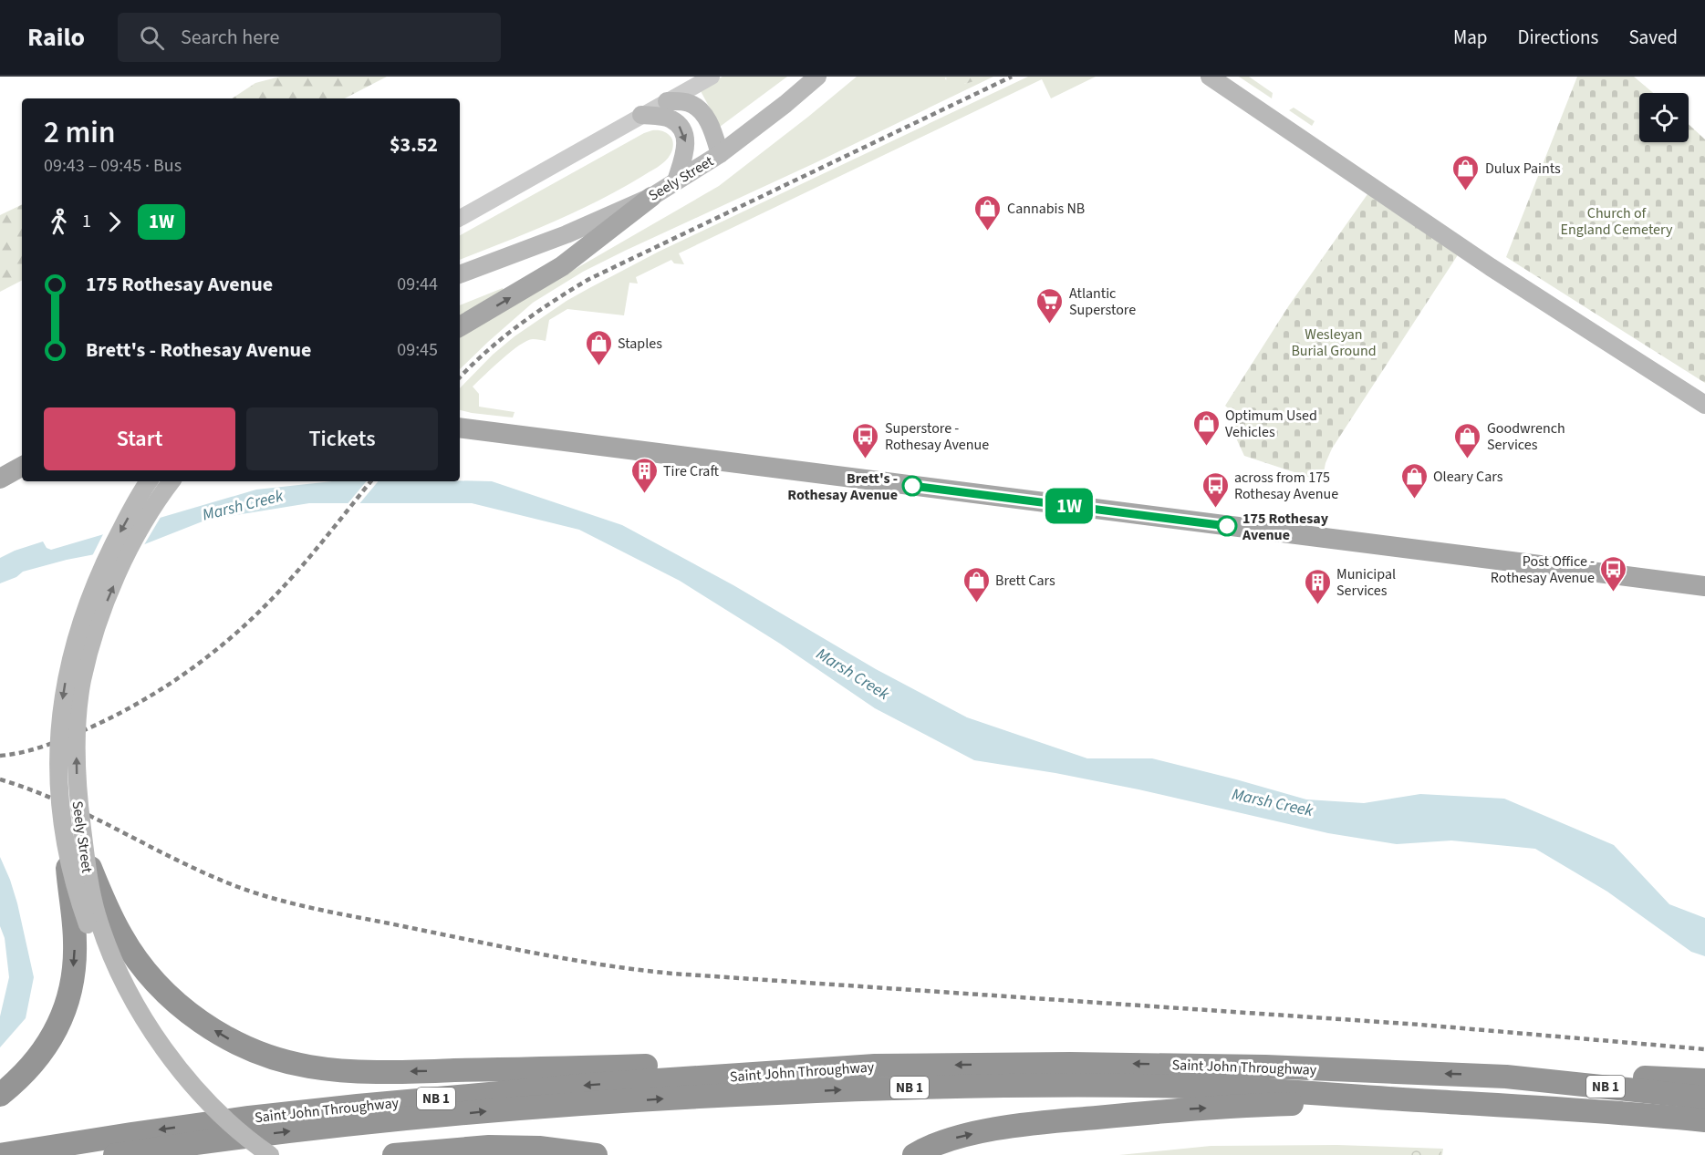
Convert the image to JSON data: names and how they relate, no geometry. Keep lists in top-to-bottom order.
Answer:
{
  "streets": {
    "highway": ["Saint John Throughway", "NB 1"],
    "main road": ["Seely Street"]
  },
  "water": ["Marsh Creek"],
  "parks": ["Church of England Cemetery", "Wesleyan Burial Ground"],
  "places": {
    "shop": [
      "Dulux Paints",
      "Cannabis NB",
      "Staples",
      "Optimum Used Vehicles",
      "Goodwrench Services",
      "Oleary Cars",
      "Brett Cars"
    ],
    "supermarket": ["Atlantic Superstore"],
    "bus stop": ["Superstore - Rothesay Avenue", "across from 175 Rothesay Avenue", "Post Office - Rothesay Avenue"],
    "other": ["Brett's - Rothesay Avenue", "175 Rothesay Avenue"],
    "building": ["Tire Craft", "Municipal Services"]
  },
  "lines": ["bus line 1W"],
  "page": {
    "header": "Railo",
    "search": "Search here",
    "nav": ["Map", "Directions", "Saved"],
    "on_map": "1W",
    "heading": ["2 min", "09:43 – 09:45 · Bus", "$3.52"],
    "legs": ["1", "1W"],
    "list": [
      {
        "name": "175 Rothesay Avenue",
        "value": "09:44"
      },
      {
        "name": "Brett's - Rothesay Avenue",
        "value": "09:45"
      }
    ],
    "buttons": ["Start", "Tickets"]
  }
}
